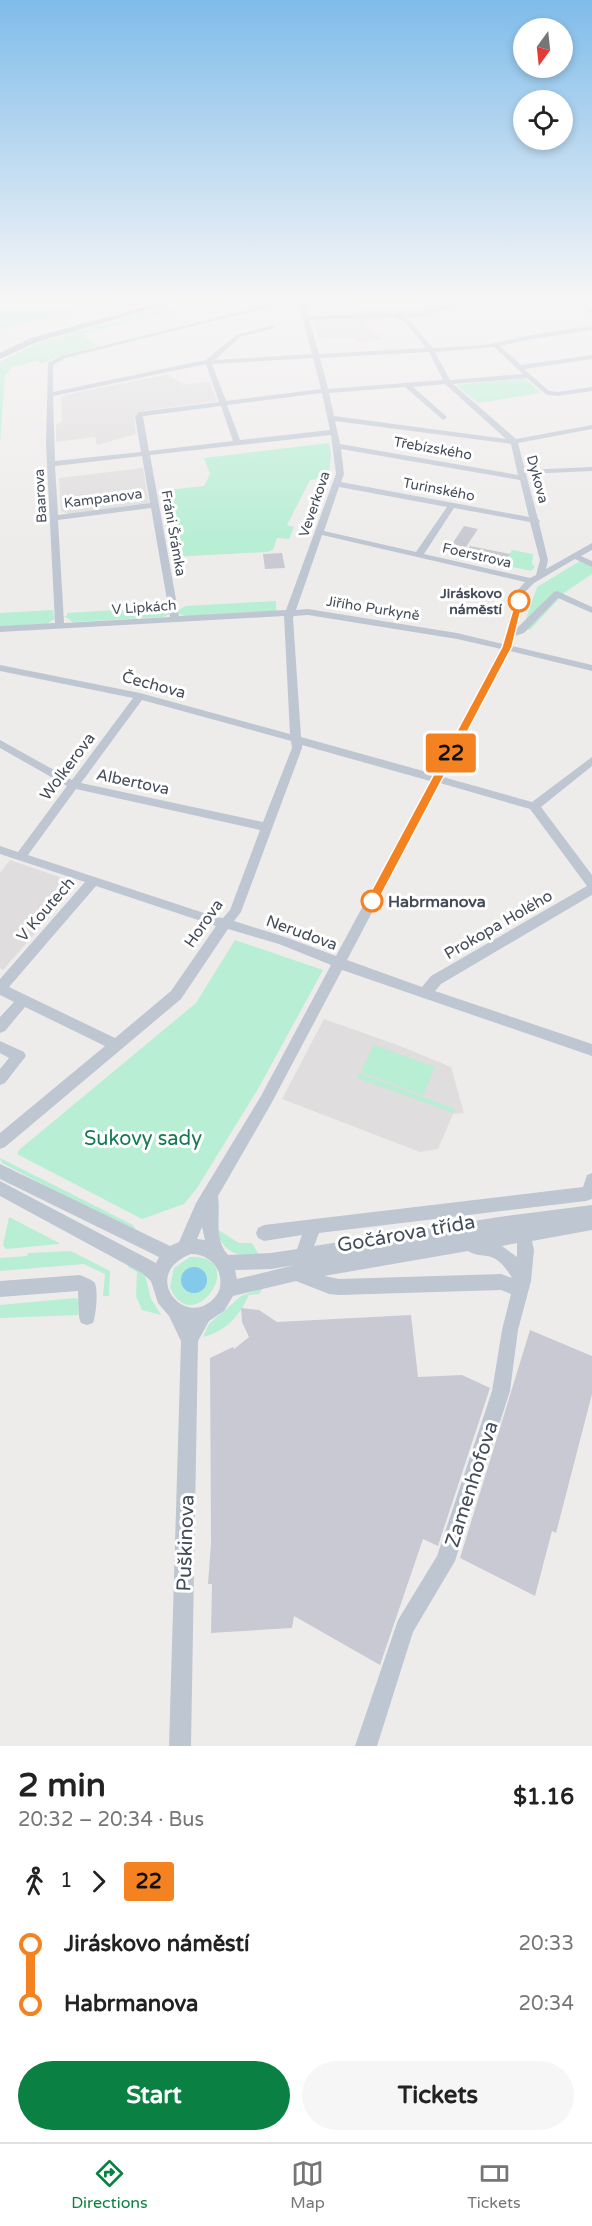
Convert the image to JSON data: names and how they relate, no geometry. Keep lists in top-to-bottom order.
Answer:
{
  "streets": {
    "street": [
      "Třebízského",
      "Dykova",
      "Turinského",
      "Baarova",
      "Kampanova",
      "Veverkova",
      "Fráni Šrámka",
      "Foerstrova",
      "V Lipkách",
      "Jiřího Purkyně",
      "Čechova",
      "Wolkerova",
      "Albertova",
      "V Koutech",
      "Horova",
      "Prokopa Holého",
      "Nerudova",
      "Gočárova třída",
      "Zamenhofova",
      "Puškinova"
    ]
  },
  "crossings": [
    ["Třebízského", "Dykova"],
    ["Třebízského", "Veverkova"],
    ["Dykova", "Turinského"],
    ["Turinského", "Veverkova"],
    ["Turinského", "Foerstrova"],
    ["Baarova", "Kampanova"],
    ["Baarova", "V Lipkách"],
    ["Kampanova", "Fráni Šrámka"],
    ["Veverkova", "Foerstrova"],
    ["Veverkova", "V Lipkách"],
    ["Veverkova", "Jiřího Purkyně"],
    ["Veverkova", "Horova"],
    ["Fráni Šrámka", "V Lipkách"],
    ["V Lipkách", "Jiřího Purkyně"],
    ["V Lipkách", "Horova"],
    ["Jiřího Purkyně", "Horova"],
    ["Čechova", "Wolkerova"],
    ["Čechova", "Horova"],
    ["Wolkerova", "Albertova"],
    ["Wolkerova", "Nerudova"],
    ["Albertova", "Horova"],
    ["V Koutech", "Horova"],
    ["V Koutech", "Nerudova"],
    ["Horova", "Nerudova"],
    ["Prokopa Holého", "Nerudova"],
    ["Gočárova třída", "Zamenhofova"],
    ["Gočárova třída", "Puškinova"]
  ],
  "parks": ["Sukovy sady"],
  "places": ["Jiráskovo náměstí", "Habrmanova"],
  "lines": ["bus line 22"],
  "north": "bottom",
  "page": {
    "on_map": "22",
    "heading": ["2 min", "20:32 – 20:34 · Bus", "$1.16"],
    "legs": ["1", "22"],
    "list": [
      {
        "name": "Jiráskovo náměstí",
        "value": "20:33"
      },
      {
        "name": "Habrmanova",
        "value": "20:34"
      }
    ],
    "buttons": ["Start", "Tickets"],
    "tabs": ["Directions", "Map", "Tickets"]
  }
}
